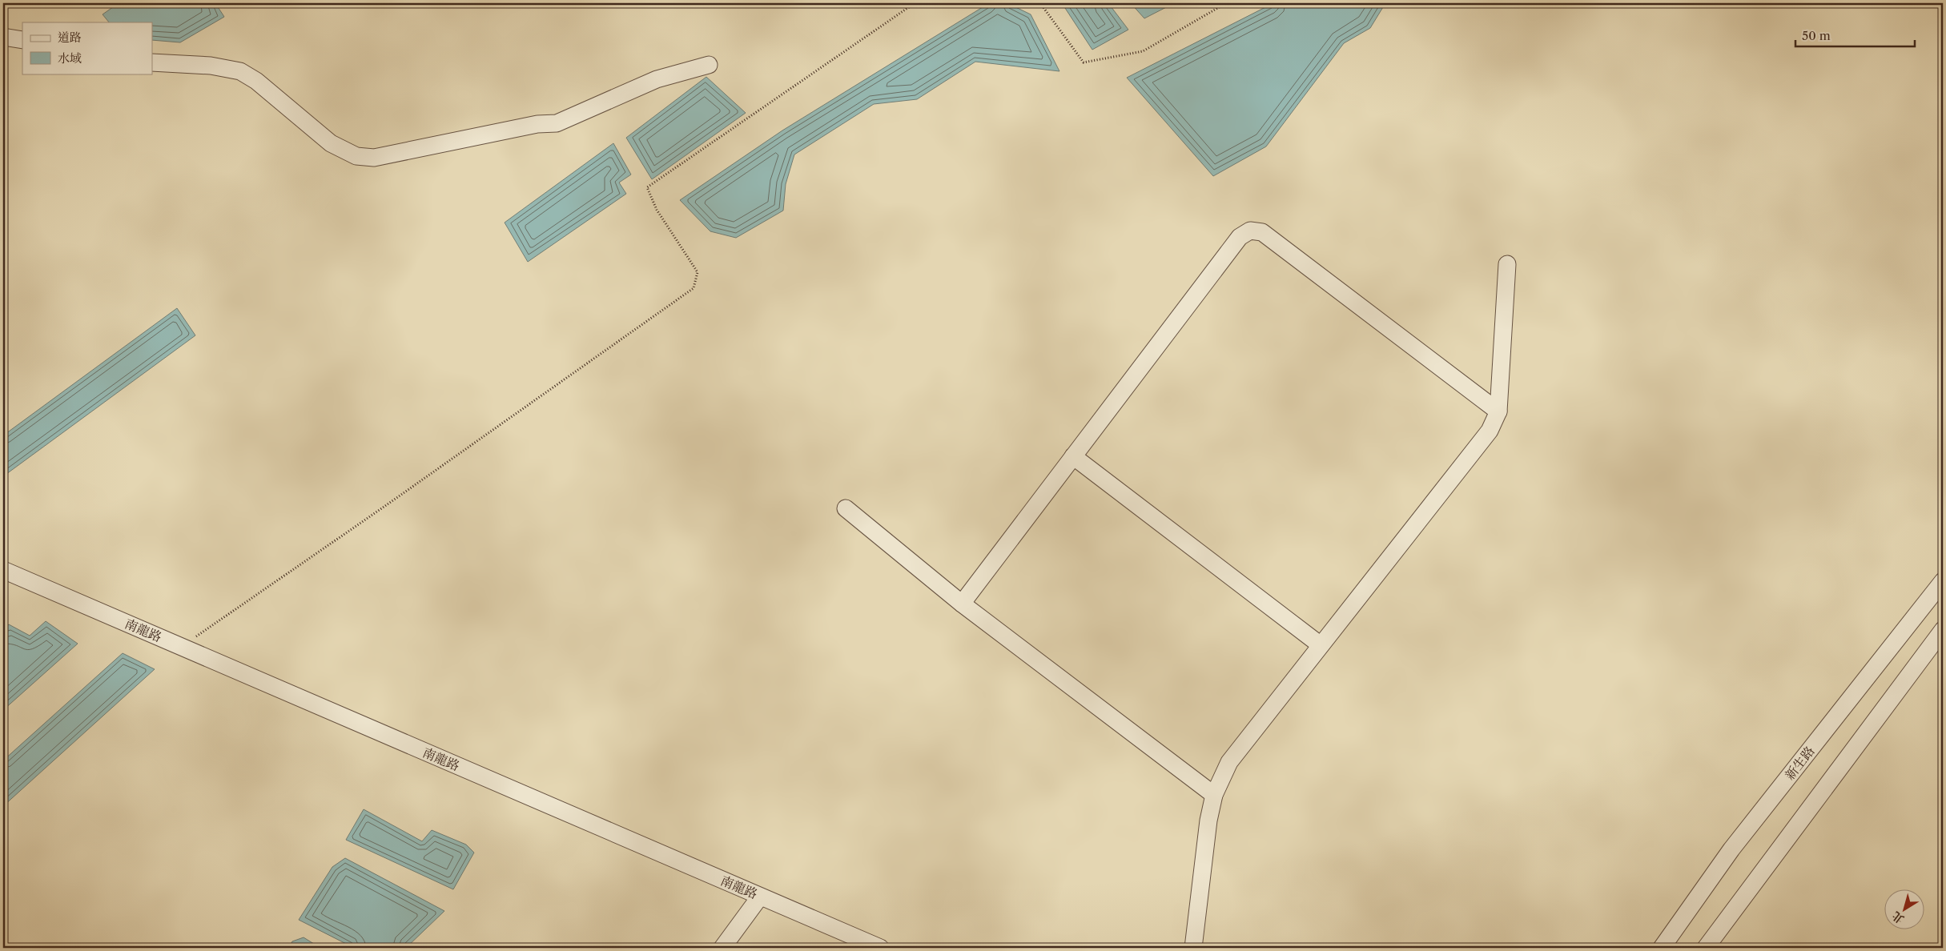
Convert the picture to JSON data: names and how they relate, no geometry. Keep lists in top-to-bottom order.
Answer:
{
  "streets": {
    "street": ["南龍路", "新生路"]
  },
  "legend": ["道路", "水域"],
  "scale_bar": "50 m",
  "north": "bottom left"
}
